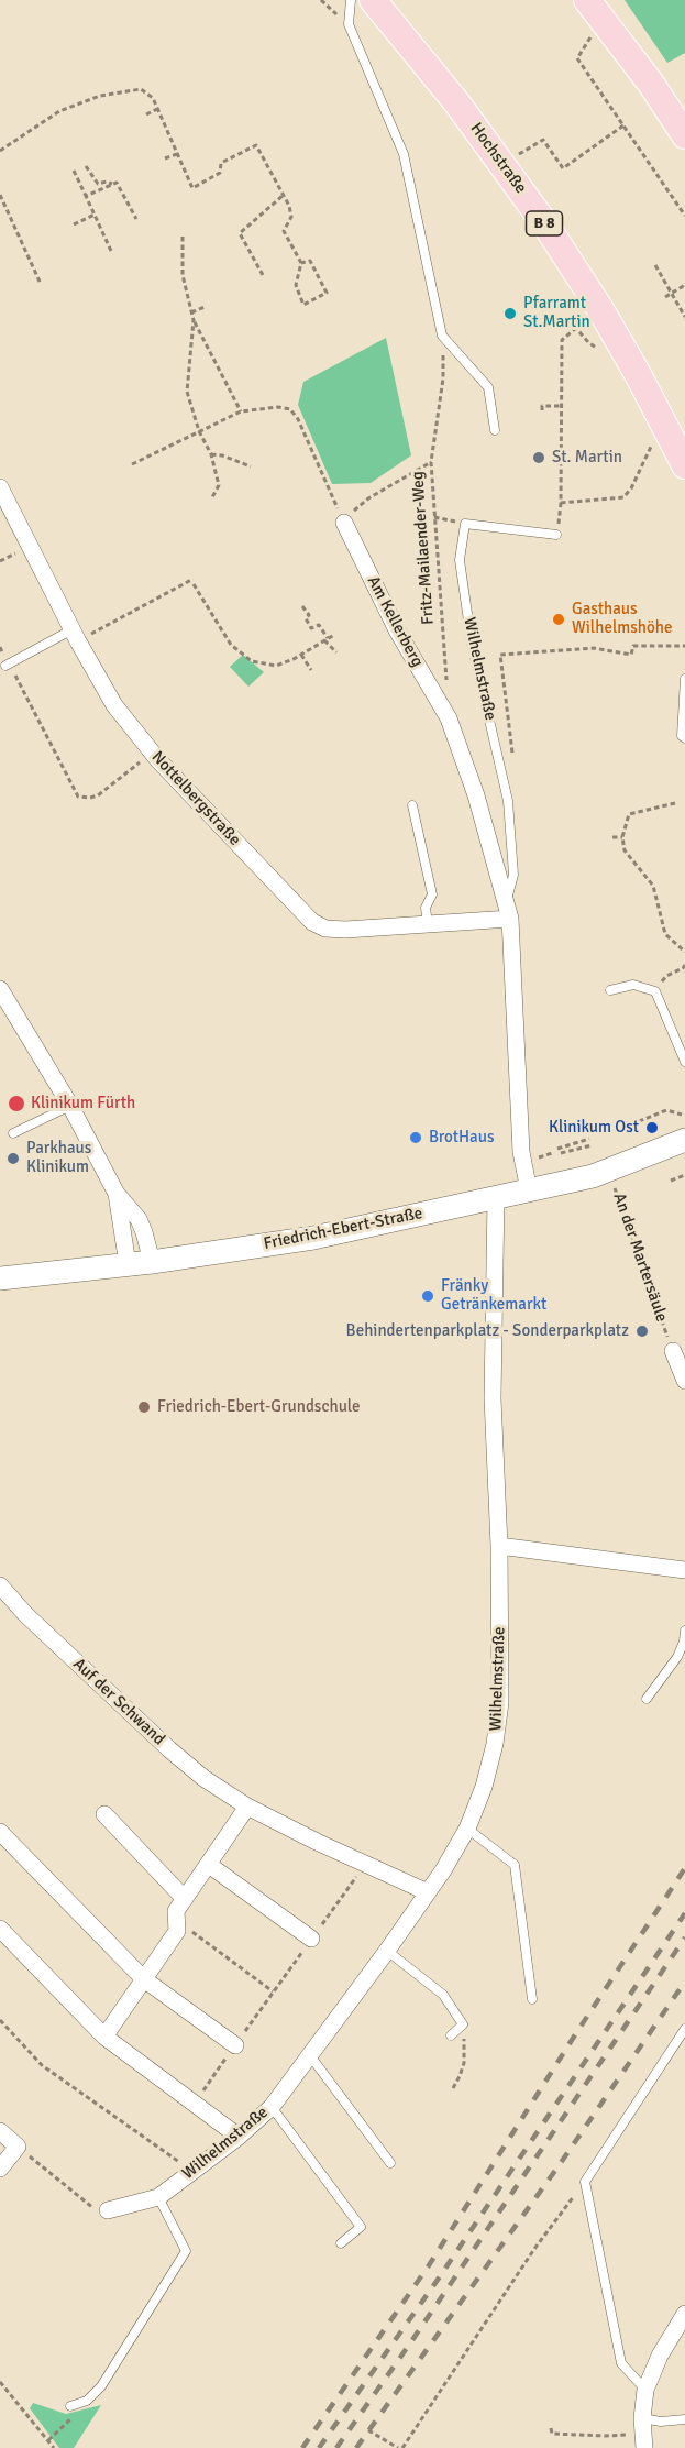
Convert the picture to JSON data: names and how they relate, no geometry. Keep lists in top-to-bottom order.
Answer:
{
  "streets": {
    "main road": ["Hochstraße", "B 8"],
    "street": [
      "Am Kellerberg",
      "Wilhelmstraße",
      "Nottelbergstraße",
      "Friedrich-Ebert-Straße",
      "Auf der Schwand"
    ],
    "path": ["Fritz-Mailaender-Weg", "An der Martersäule"]
  },
  "crossings": [
    ["Am Kellerberg", "Wilhelmstraße"],
    ["Wilhelmstraße", "Nottelbergstraße"],
    ["Wilhelmstraße", "Friedrich-Ebert-Straße"],
    ["Wilhelmstraße", "Auf der Schwand"],
    ["Friedrich-Ebert-Straße", "An der Martersäule"]
  ],
  "places": [
    "Pfarramt St.Martin",
    "St. Martin",
    "Gasthaus Wilhelmshöhe",
    "Klinikum Fürth",
    "Klinikum Ost",
    "BrotHaus",
    "Parkhaus Klinikum",
    "Fränky Getränkemarkt",
    "Behindertenparkplatz - Sonderparkplatz",
    "Friedrich-Ebert-Grundschule"
  ]
}
